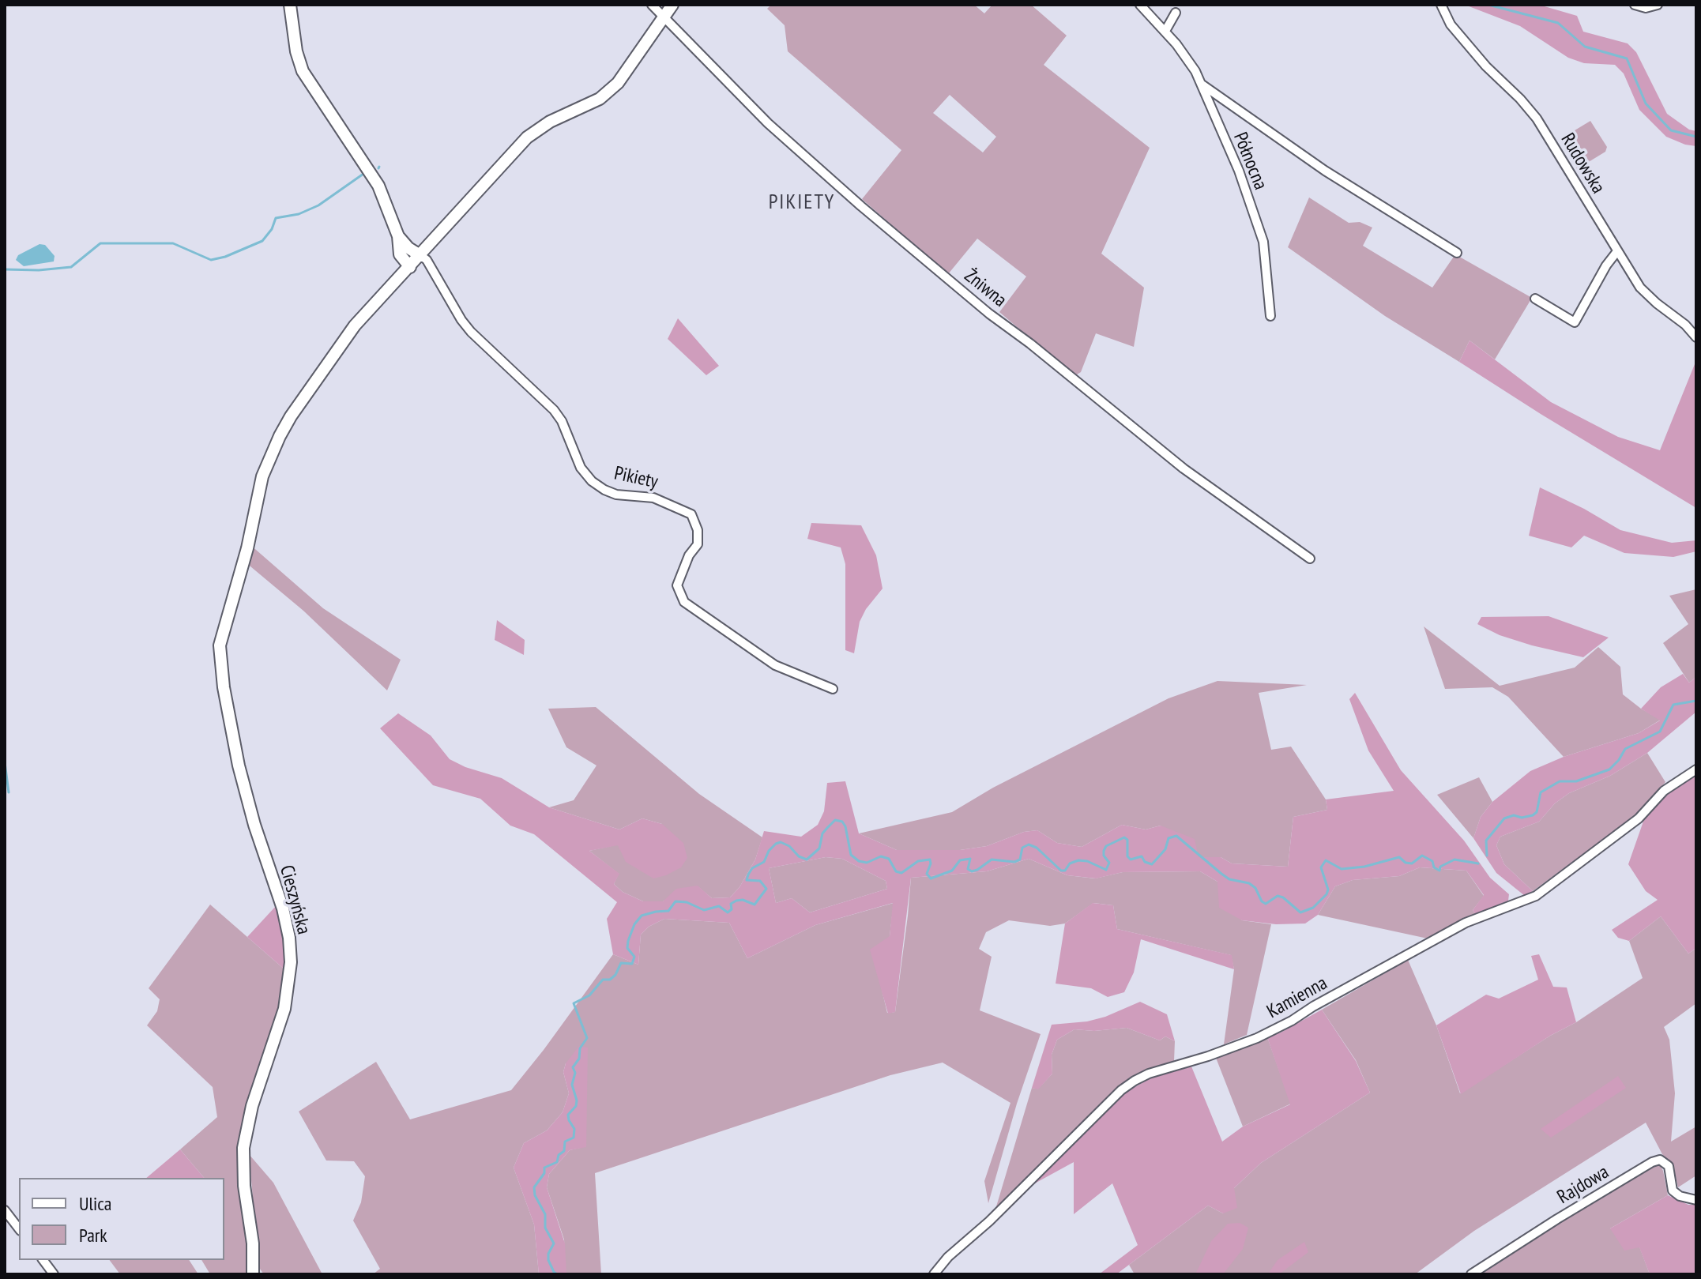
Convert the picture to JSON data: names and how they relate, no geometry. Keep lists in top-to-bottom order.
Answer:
{
  "streets": {
    "street": [
      "Północna",
      "Rudowska",
      "Żniwna",
      "Pikiety",
      "Cieszyńska",
      "Kamienna",
      "Rajdowa"
    ]
  },
  "districts": ["PIKIETY"],
  "legend": ["Ulica", "Park"]
}
